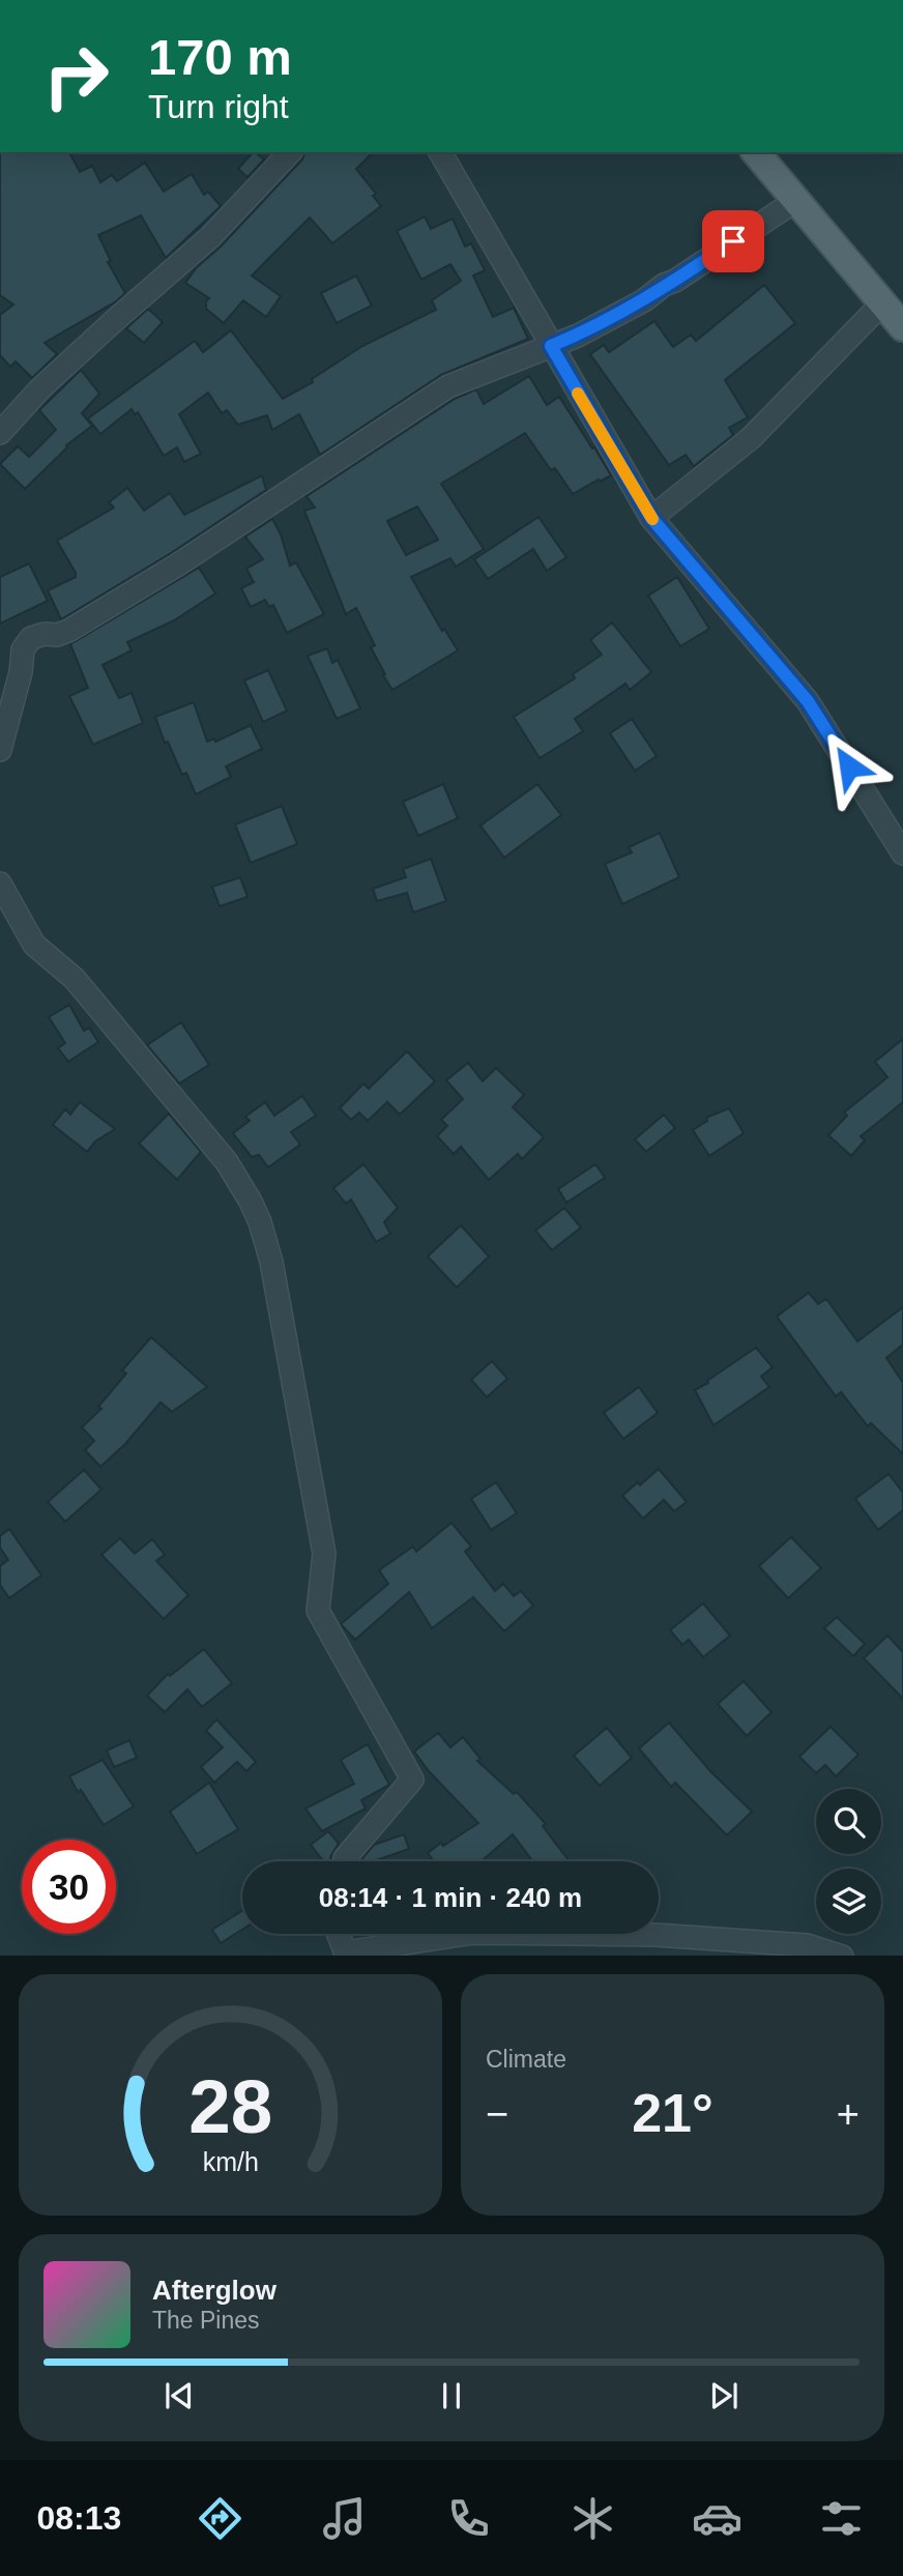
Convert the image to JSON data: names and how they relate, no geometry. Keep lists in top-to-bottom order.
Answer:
{
  "page": {
    "turn": ["170 m", "Turn right"],
    "limit": "30",
    "trip": "08:14 · 1 min · 240 m",
    "tile": "Climate",
    "heat": ["−", "21°", "+"],
    "song": ["Afterglow", "The Pines"],
    "tabs": "08:13",
    "gauge": ["28", "km/h"]
  }
}
